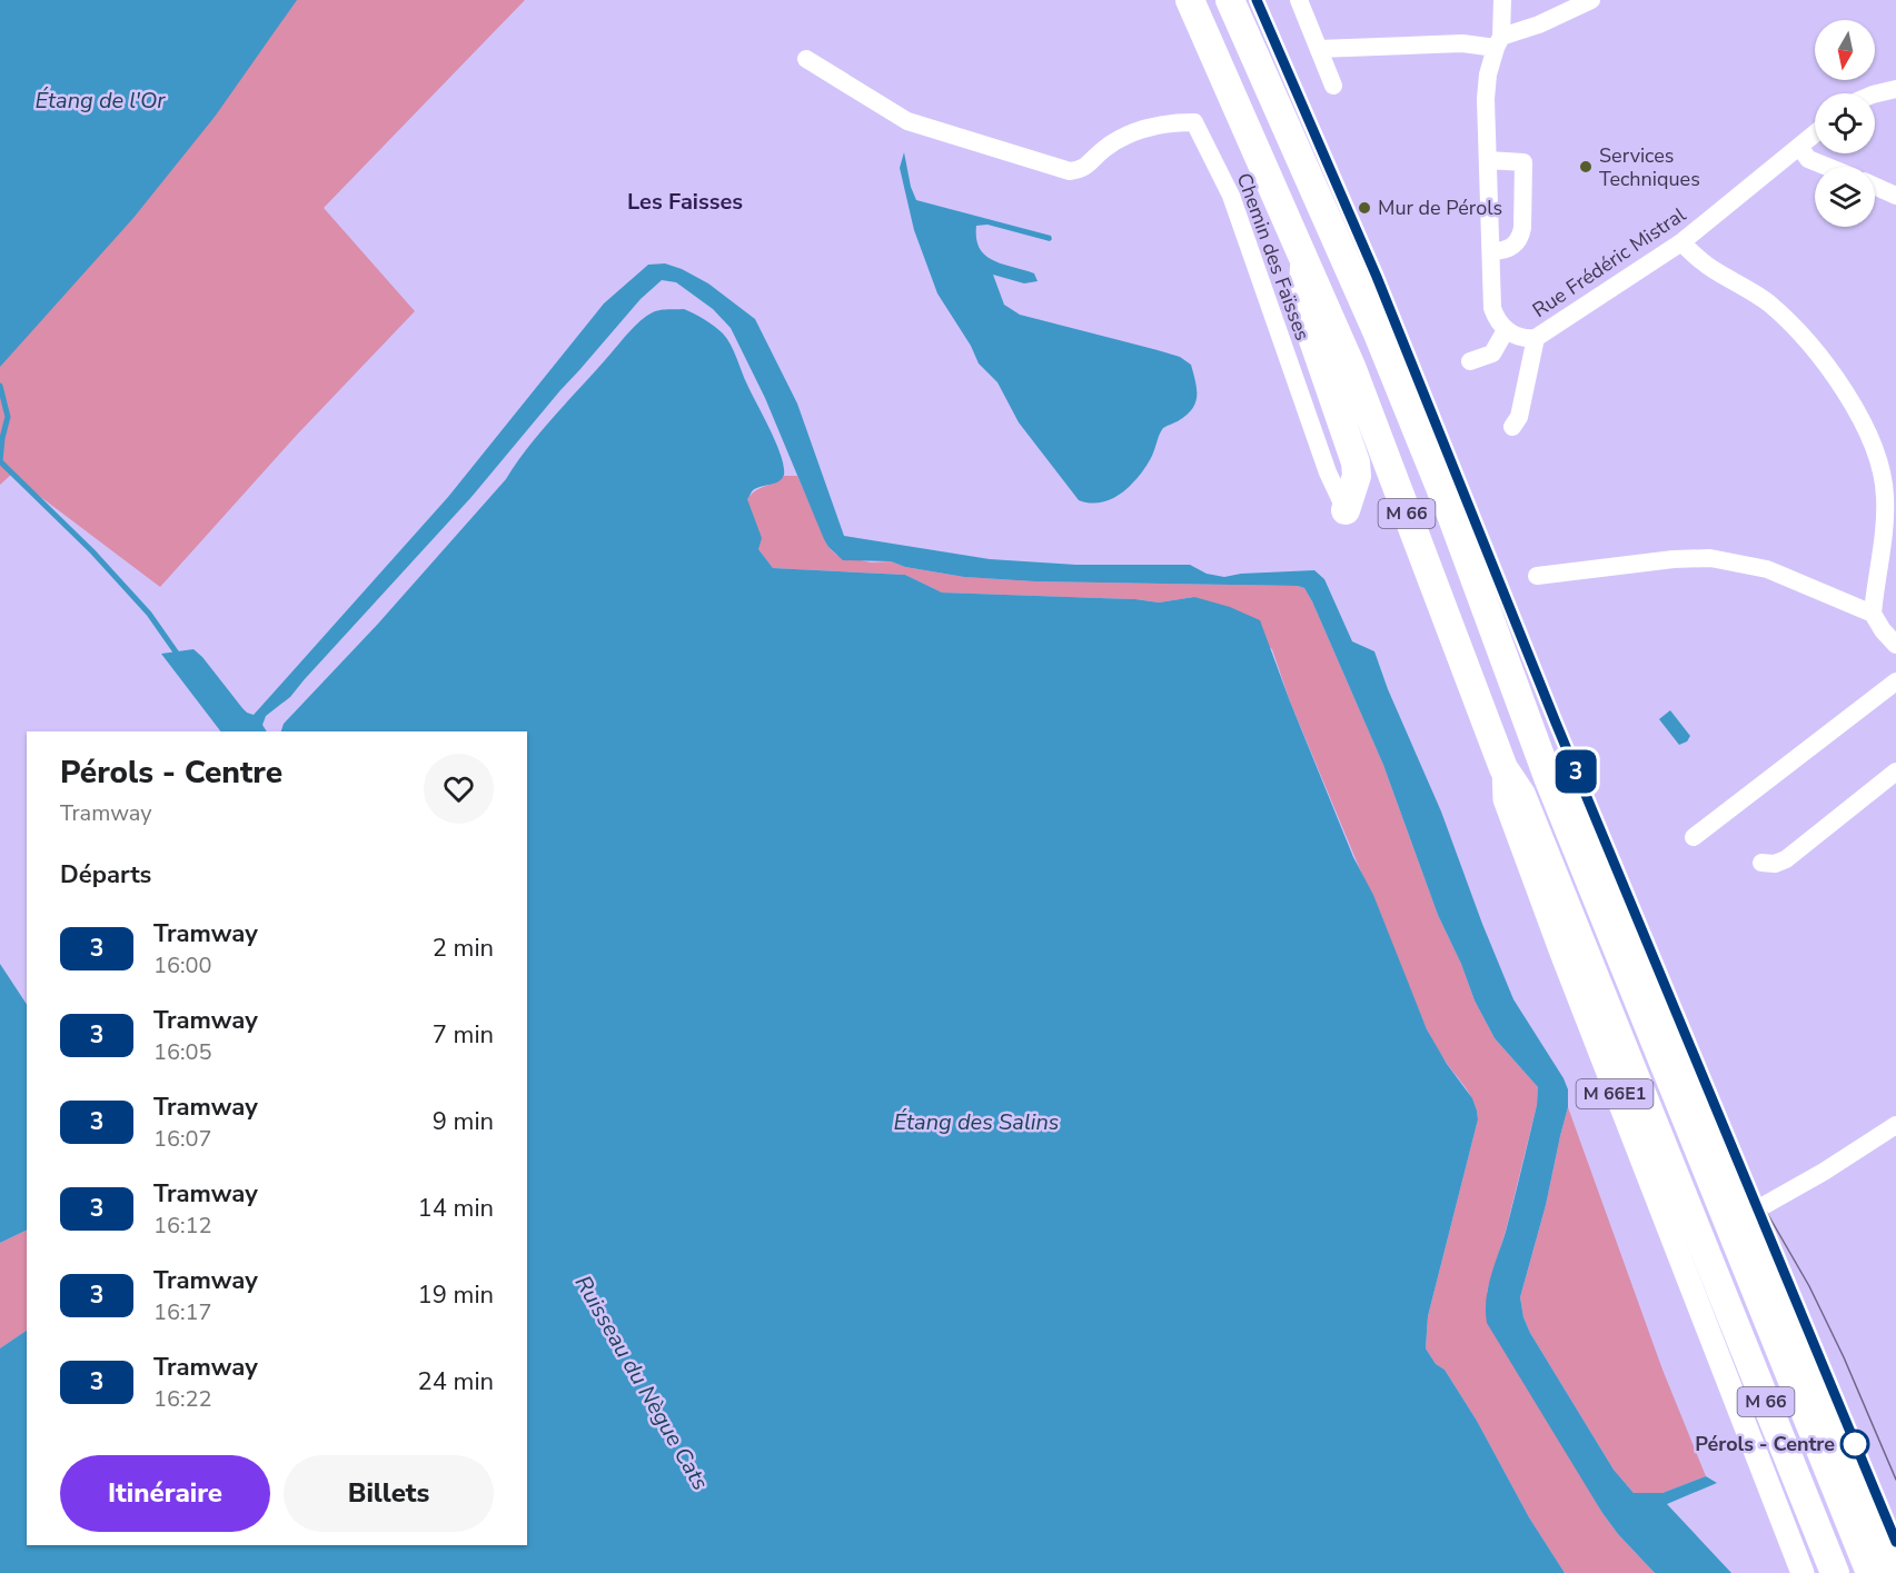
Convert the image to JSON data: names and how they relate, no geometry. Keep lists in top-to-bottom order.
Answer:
{
  "streets": {
    "highway": ["M 66"],
    "main road": ["M 66E1"],
    "street": ["Chemin des Faïsses", "Rue Frédéric Mistral"]
  },
  "crossings": [
    ["Chemin des Faïsses", "M 66"],
    ["M 66", "M 66E1"]
  ],
  "districts": ["Les Faisses"],
  "water": ["Étang de l'Or", "Étang des Salins", "Ruisseau du Nègue Cats"],
  "places": ["Services Techniques", "Mur de Pérols", "Pérols - Centre"],
  "lines": ["tram line 3"],
  "north": "bottom",
  "page": {
    "on_map": "3",
    "heading": [
      ["Pérols - Centre", "Tramway"],
      "Départs"
    ],
    "list": [
      {
        "mark": "3",
        "name": "Tramway",
        "note": "16:00",
        "value": "2 min"
      },
      {
        "mark": "3",
        "name": "Tramway",
        "note": "16:05",
        "value": "7 min"
      },
      {
        "mark": "3",
        "name": "Tramway",
        "note": "16:07",
        "value": "9 min"
      },
      {
        "mark": "3",
        "name": "Tramway",
        "note": "16:12",
        "value": "14 min"
      },
      {
        "mark": "3",
        "name": "Tramway",
        "note": "16:17",
        "value": "19 min"
      },
      {
        "mark": "3",
        "name": "Tramway",
        "note": "16:22",
        "value": "24 min"
      }
    ],
    "buttons": ["Itinéraire", "Billets"]
  }
}
